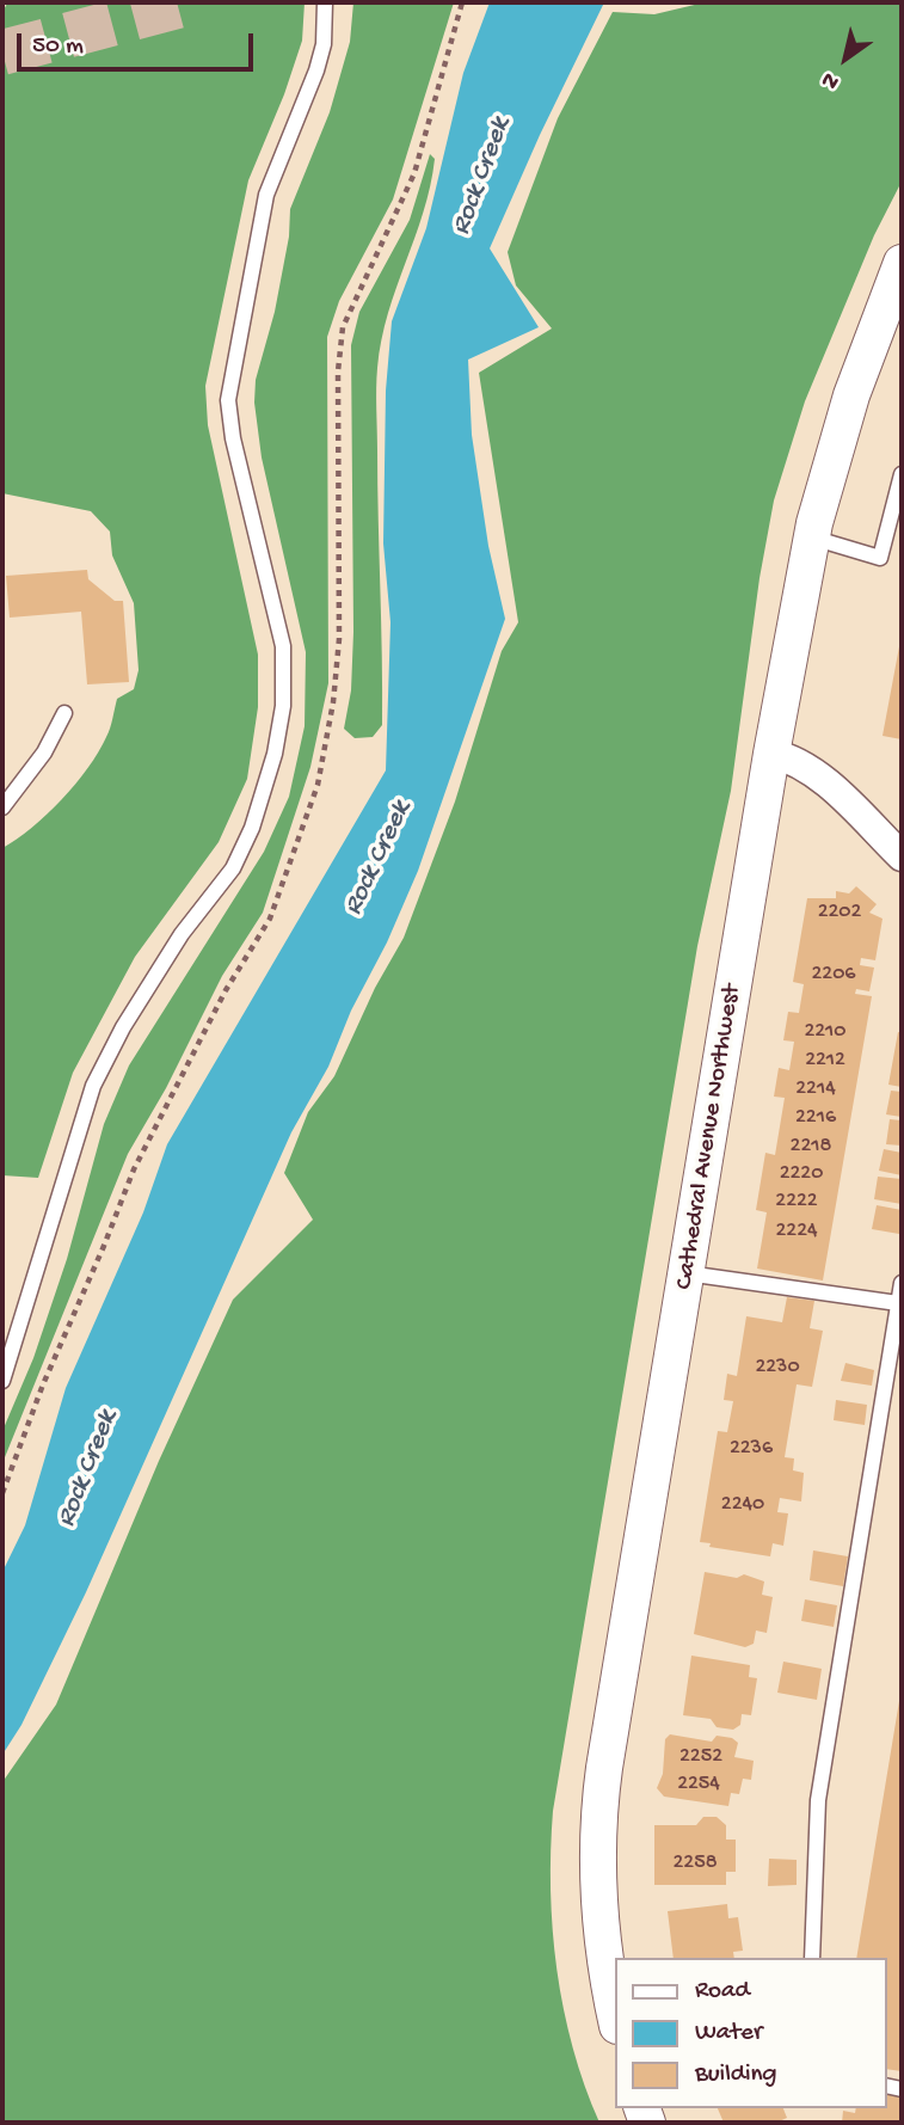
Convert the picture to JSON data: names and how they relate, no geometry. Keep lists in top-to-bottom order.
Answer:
{
  "streets": {
    "street": ["Cathedral Avenue Northwest"]
  },
  "water": ["Rock Creek"],
  "house_numbers": [
    "2202",
    "2206",
    "2210",
    "2212",
    "2214",
    "2216",
    "2218",
    "2220",
    "2222",
    "2224",
    "2230",
    "2236",
    "2240",
    "2252",
    "2254",
    "2258"
  ],
  "legend": ["Road", "Water", "Building"],
  "scale_bar": "50 m",
  "north": "bottom left"
}
